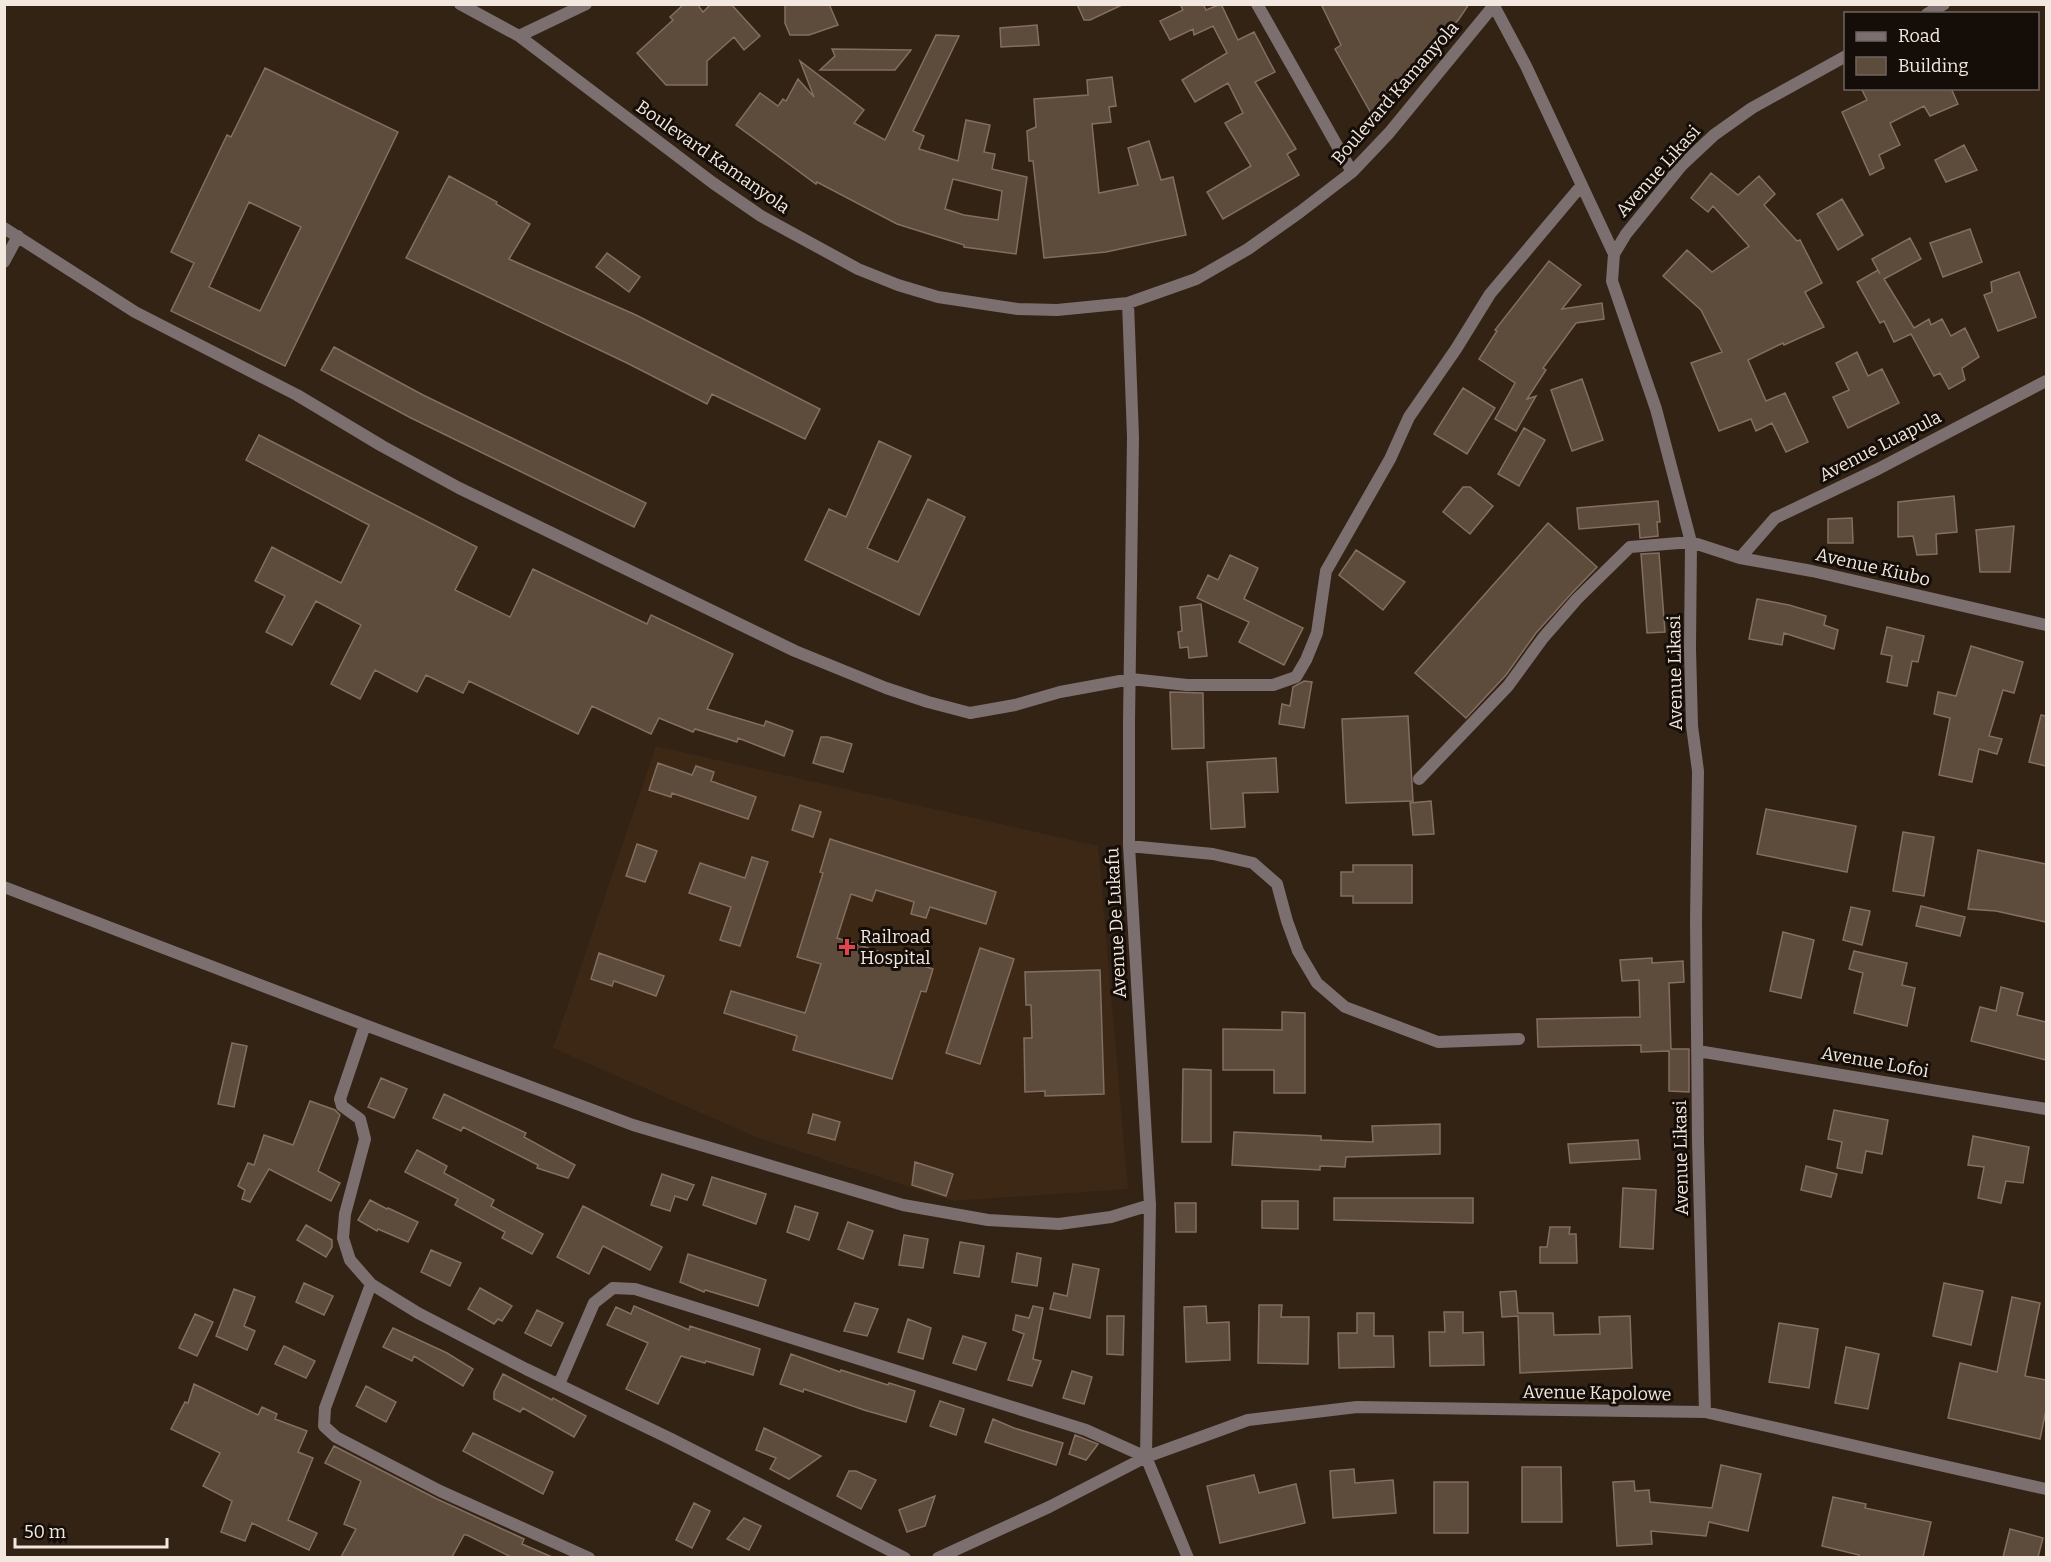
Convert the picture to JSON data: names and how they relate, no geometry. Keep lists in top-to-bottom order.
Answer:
{
  "streets": {
    "street": [
      "Boulevard Kamanyola",
      "Avenue Likasi",
      "Avenue Luapula",
      "Avenue Kiubo",
      "Avenue De Lukafu",
      "Avenue Lofoi",
      "Avenue Kapolowe"
    ]
  },
  "crossings": [
    ["Boulevard Kamanyola", "Avenue De Lukafu"],
    ["Avenue Likasi", "Avenue Kiubo"],
    ["Avenue Likasi", "Avenue Lofoi"],
    ["Avenue Likasi", "Avenue Kapolowe"],
    ["Avenue Luapula", "Avenue Kiubo"],
    ["Avenue De Lukafu", "Avenue Kapolowe"]
  ],
  "places": {
    "health": ["Railroad Hospital"]
  },
  "legend": ["Road", "Building"],
  "scale_bar": "50 m"
}
